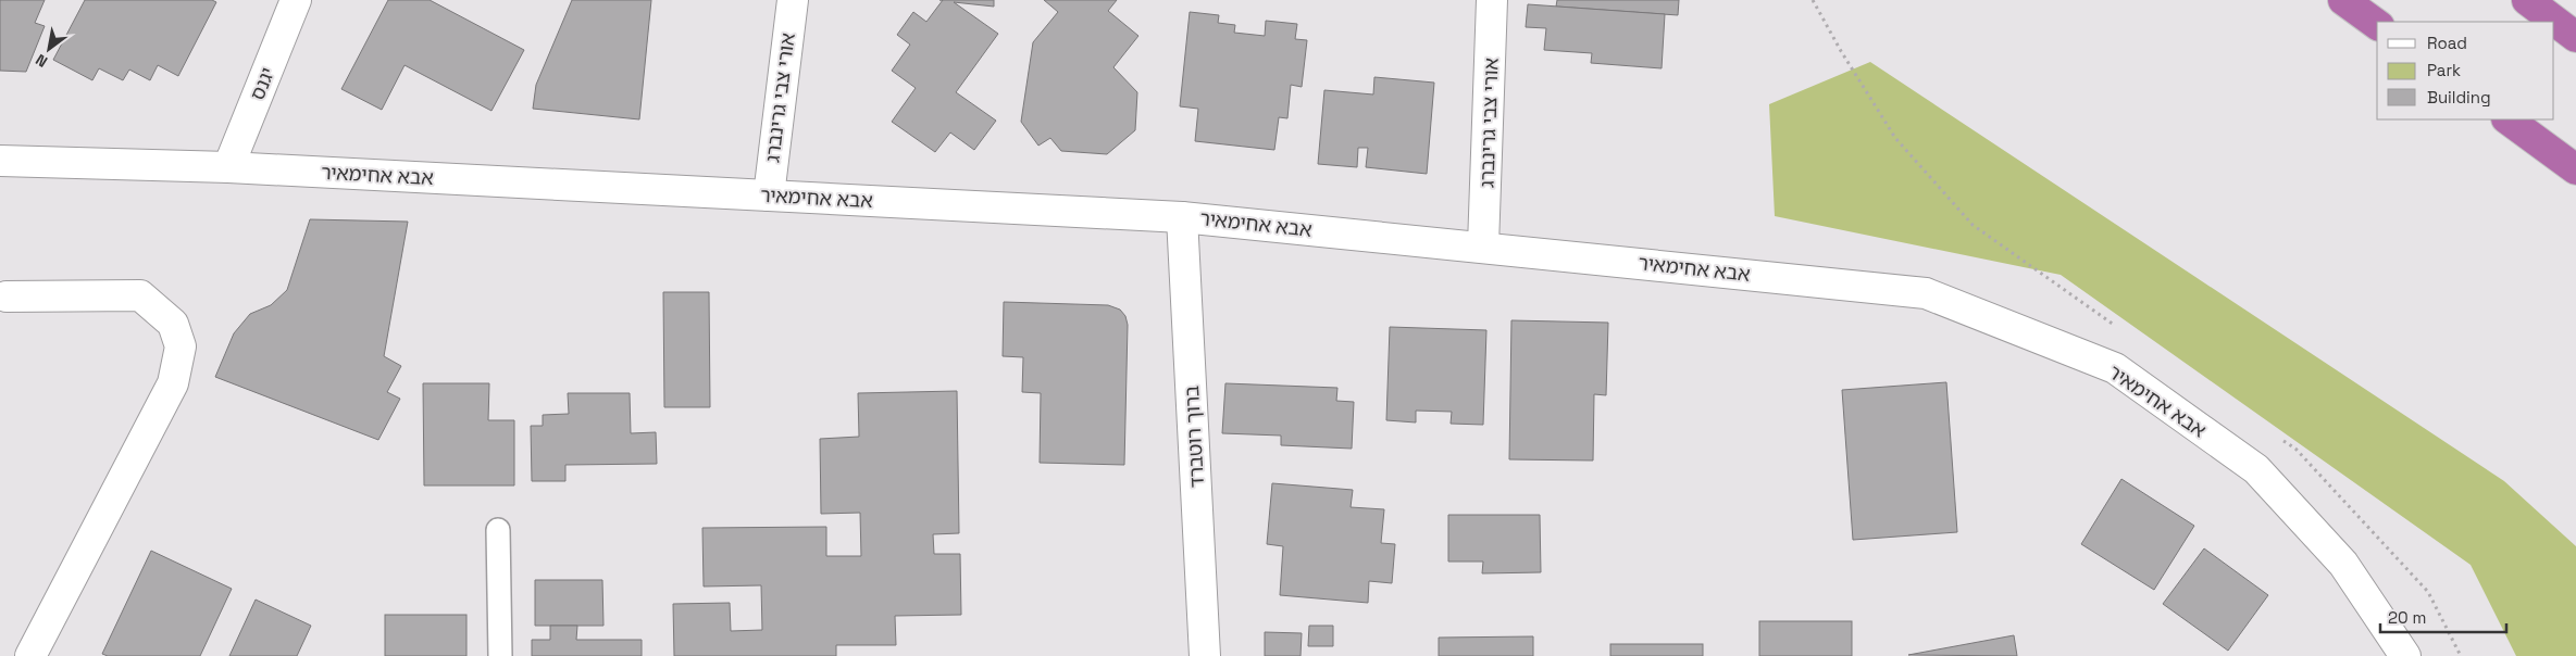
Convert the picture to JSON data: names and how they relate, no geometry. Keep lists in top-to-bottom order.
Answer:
{
  "streets": {
    "street": [
      "יגנס",
      "אורי צבי גרינברג",
      "אבא אחימאיר",
      "ברוך רוטברד"
    ]
  },
  "crossings": [
    ["יגנס", "אבא אחימאיר"],
    ["אורי צבי גרינברג", "אבא אחימאיר"],
    ["אבא אחימאיר", "ברוך רוטברד"]
  ],
  "legend": ["Road", "Park", "Building"],
  "scale_bar": "20 m",
  "north": "bottom left"
}
